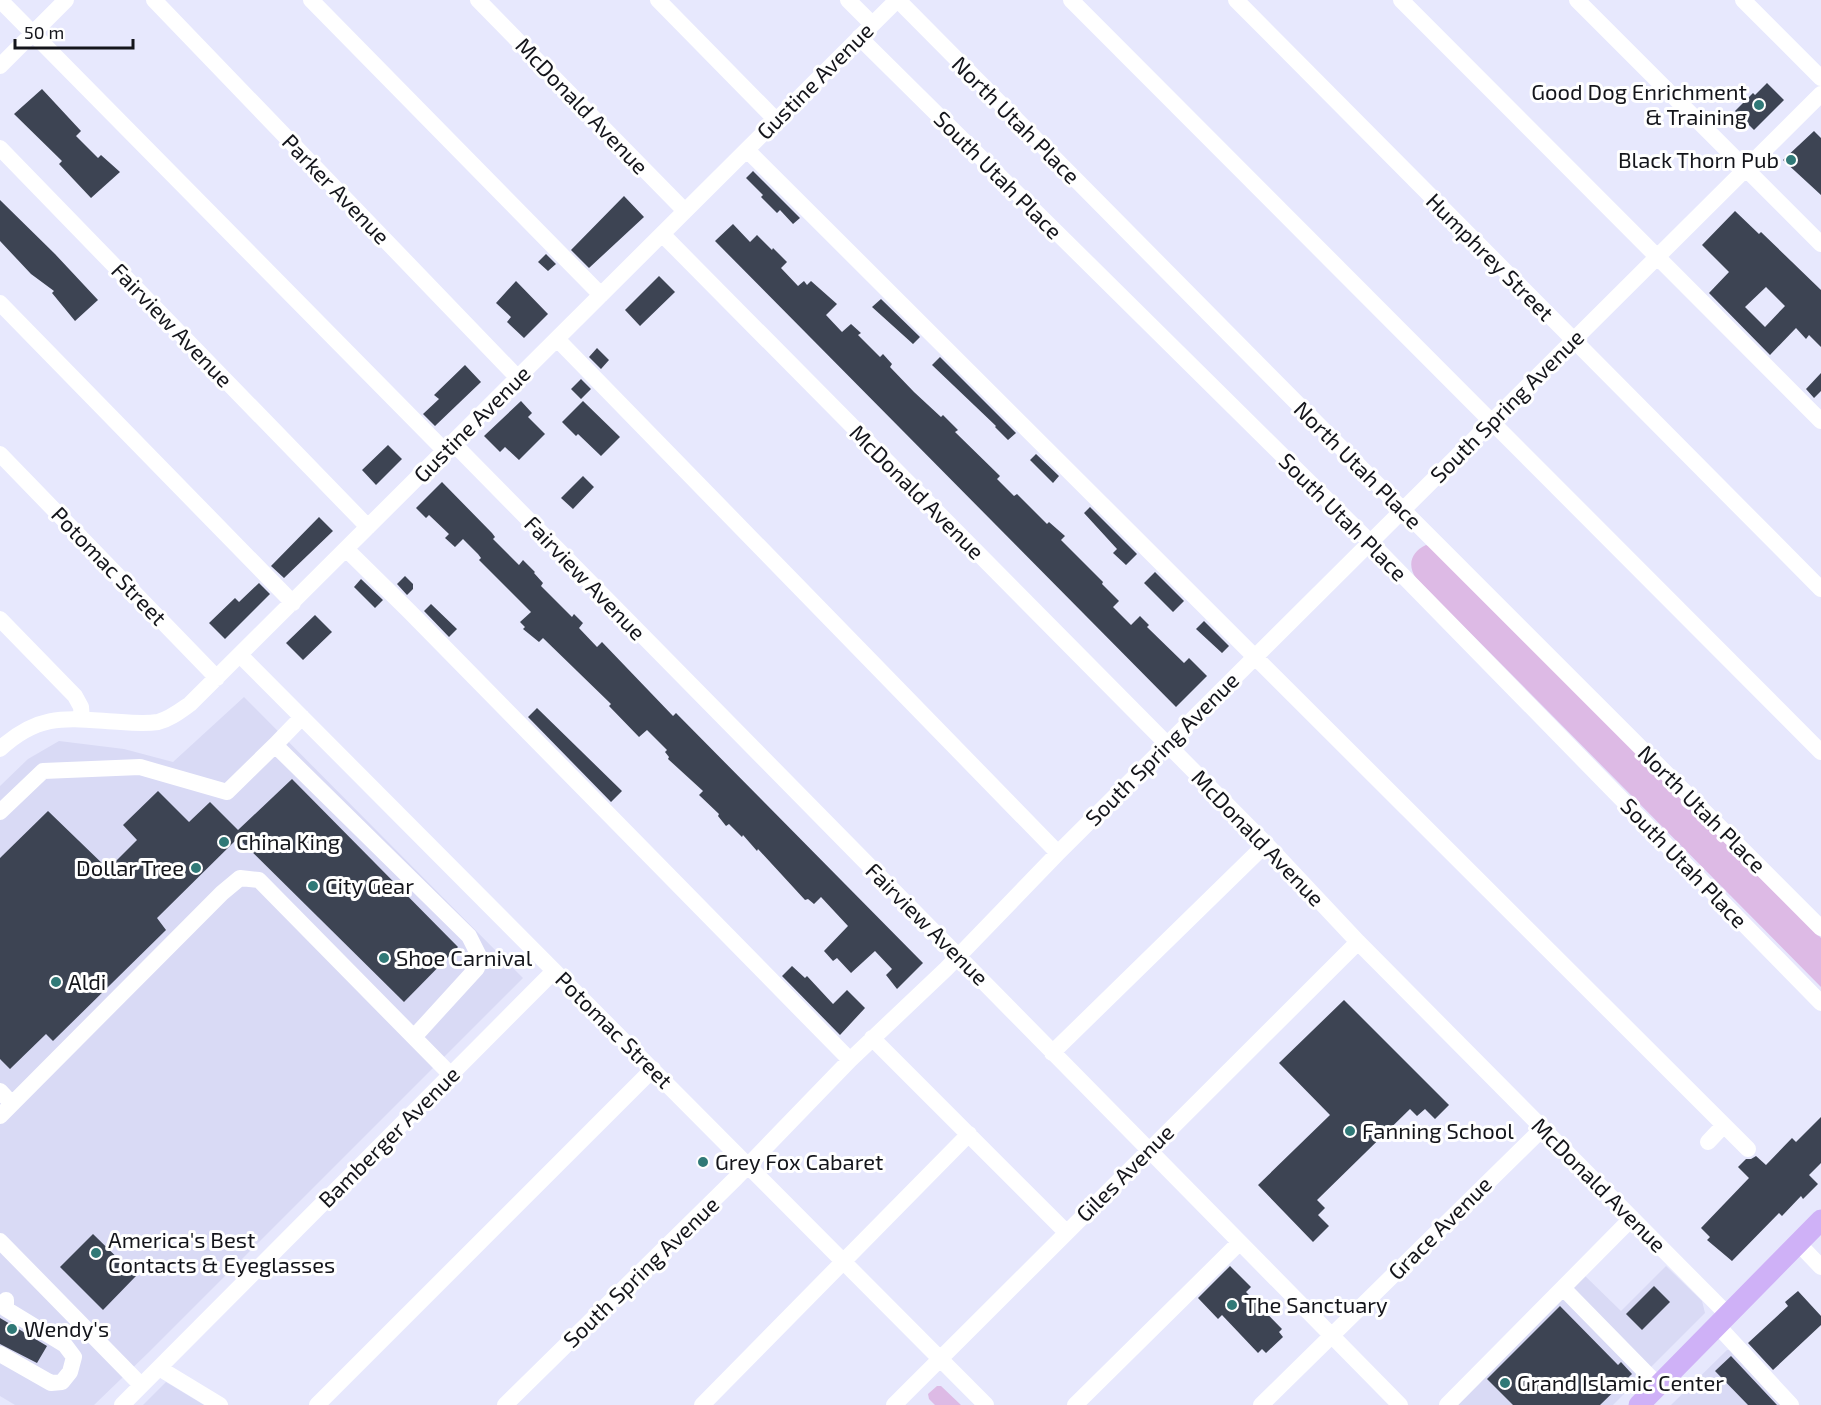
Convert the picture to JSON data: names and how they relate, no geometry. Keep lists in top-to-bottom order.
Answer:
{
  "streets": {
    "street": [
      "Gustine Avenue",
      "McDonald Avenue",
      "North Utah Place",
      "South Utah Place",
      "Parker Avenue",
      "Humphrey Street",
      "Fairview Avenue",
      "South Spring Avenue",
      "Potomac Street",
      "Bamberger Avenue",
      "Giles Avenue",
      "Grace Avenue"
    ]
  },
  "crossings": [
    ["Gustine Avenue", "McDonald Avenue"],
    ["Gustine Avenue", "North Utah Place"],
    ["Gustine Avenue", "South Utah Place"],
    ["Gustine Avenue", "Parker Avenue"],
    ["Gustine Avenue", "Fairview Avenue"],
    ["Gustine Avenue", "Potomac Street"],
    ["McDonald Avenue", "South Spring Avenue"],
    ["McDonald Avenue", "Giles Avenue"],
    ["McDonald Avenue", "Grace Avenue"],
    ["North Utah Place", "South Spring Avenue"],
    ["South Utah Place", "South Spring Avenue"],
    ["Humphrey Street", "South Spring Avenue"],
    ["Fairview Avenue", "South Spring Avenue"],
    ["Fairview Avenue", "Giles Avenue"],
    ["Fairview Avenue", "Grace Avenue"],
    ["South Spring Avenue", "Potomac Street"],
    ["Potomac Street", "Bamberger Avenue"],
    ["Potomac Street", "Giles Avenue"]
  ],
  "places": [
    "Good Dog Enrichment & Training",
    "Black Thorn Pub",
    "China King",
    "Dollar Tree",
    "City Gear",
    "Shoe Carnival",
    "Aldi",
    "Fanning School",
    "Grey Fox Cabaret",
    "America's Best Contacts & Eyeglasses",
    "The Sanctuary",
    "Wendy's",
    "Grand Islamic Center"
  ],
  "scale_bar": "50 m"
}
